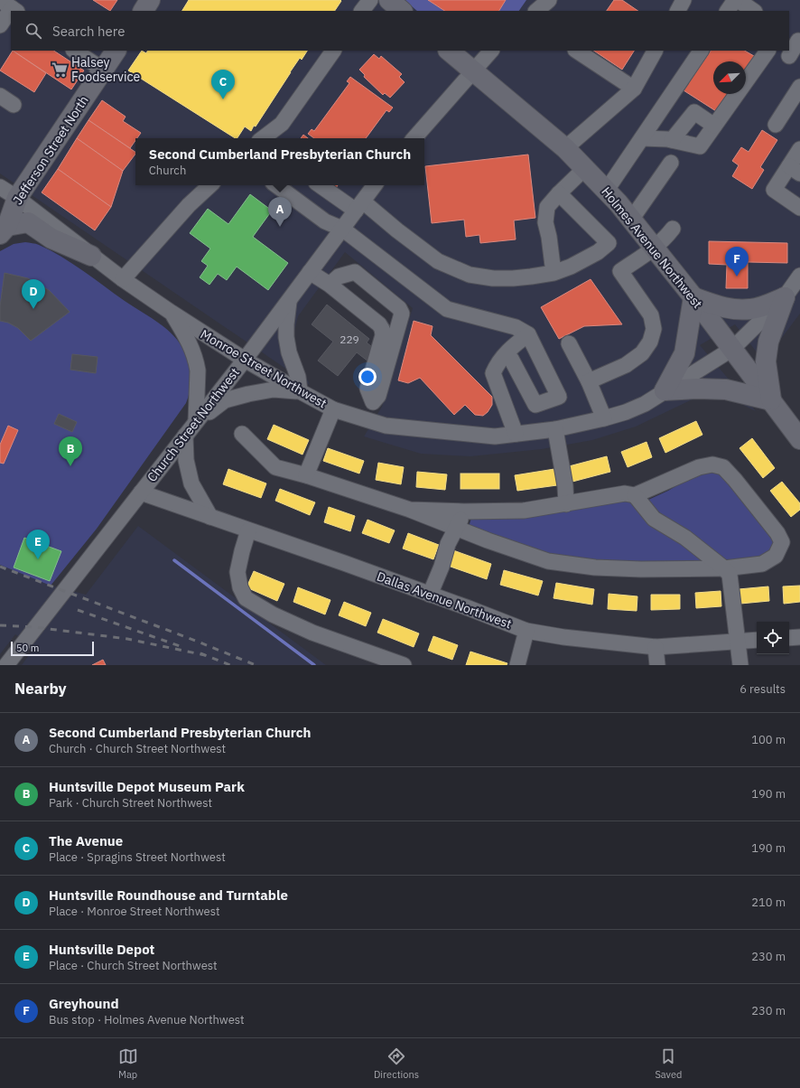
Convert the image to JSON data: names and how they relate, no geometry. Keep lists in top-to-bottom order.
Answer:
{
  "streets": {
    "main road": ["Jefferson Street North", "Holmes Avenue Northwest"],
    "street": ["Monroe Street Northwest", "Church Street Northwest", "Dallas Avenue Northwest"]
  },
  "crossings": [
    ["Jefferson Street North", "Monroe Street Northwest"],
    ["Holmes Avenue Northwest", "Monroe Street Northwest"],
    ["Monroe Street Northwest", "Church Street Northwest"],
    ["Church Street Northwest", "Dallas Avenue Northwest"]
  ],
  "places": {
    "supermarket": ["Halsey Foodservice"]
  },
  "house_numbers": ["229"],
  "scale_bar": "50 m",
  "north": "bottom left",
  "page": {
    "search": "Search here",
    "pins": [
      "C",
      "A",
      "F",
      "D",
      "B",
      "E"
    ],
    "popup": ["Second Cumberland Presbyterian Church", "Church"],
    "scale": "50 m",
    "heading": ["Nearby", "6 results"],
    "list": [
      {
        "mark": "A",
        "name": "Second Cumberland Presbyterian Church",
        "note": "Church · Church Street Northwest",
        "value": "100 m"
      },
      {
        "mark": "B",
        "name": "Huntsville Depot Museum Park",
        "note": "Park · Church Street Northwest",
        "value": "190 m"
      },
      {
        "mark": "C",
        "name": "The Avenue",
        "note": "Place · Spragins Street Northwest",
        "value": "190 m"
      },
      {
        "mark": "D",
        "name": "Huntsville Roundhouse and Turntable",
        "note": "Place · Monroe Street Northwest",
        "value": "210 m"
      },
      {
        "mark": "E",
        "name": "Huntsville Depot",
        "note": "Place · Church Street Northwest",
        "value": "230 m"
      },
      {
        "mark": "F",
        "name": "Greyhound",
        "note": "Bus stop · Holmes Avenue Northwest",
        "value": "230 m"
      }
    ],
    "nav": ["Map", "Directions", "Saved"]
  }
}
